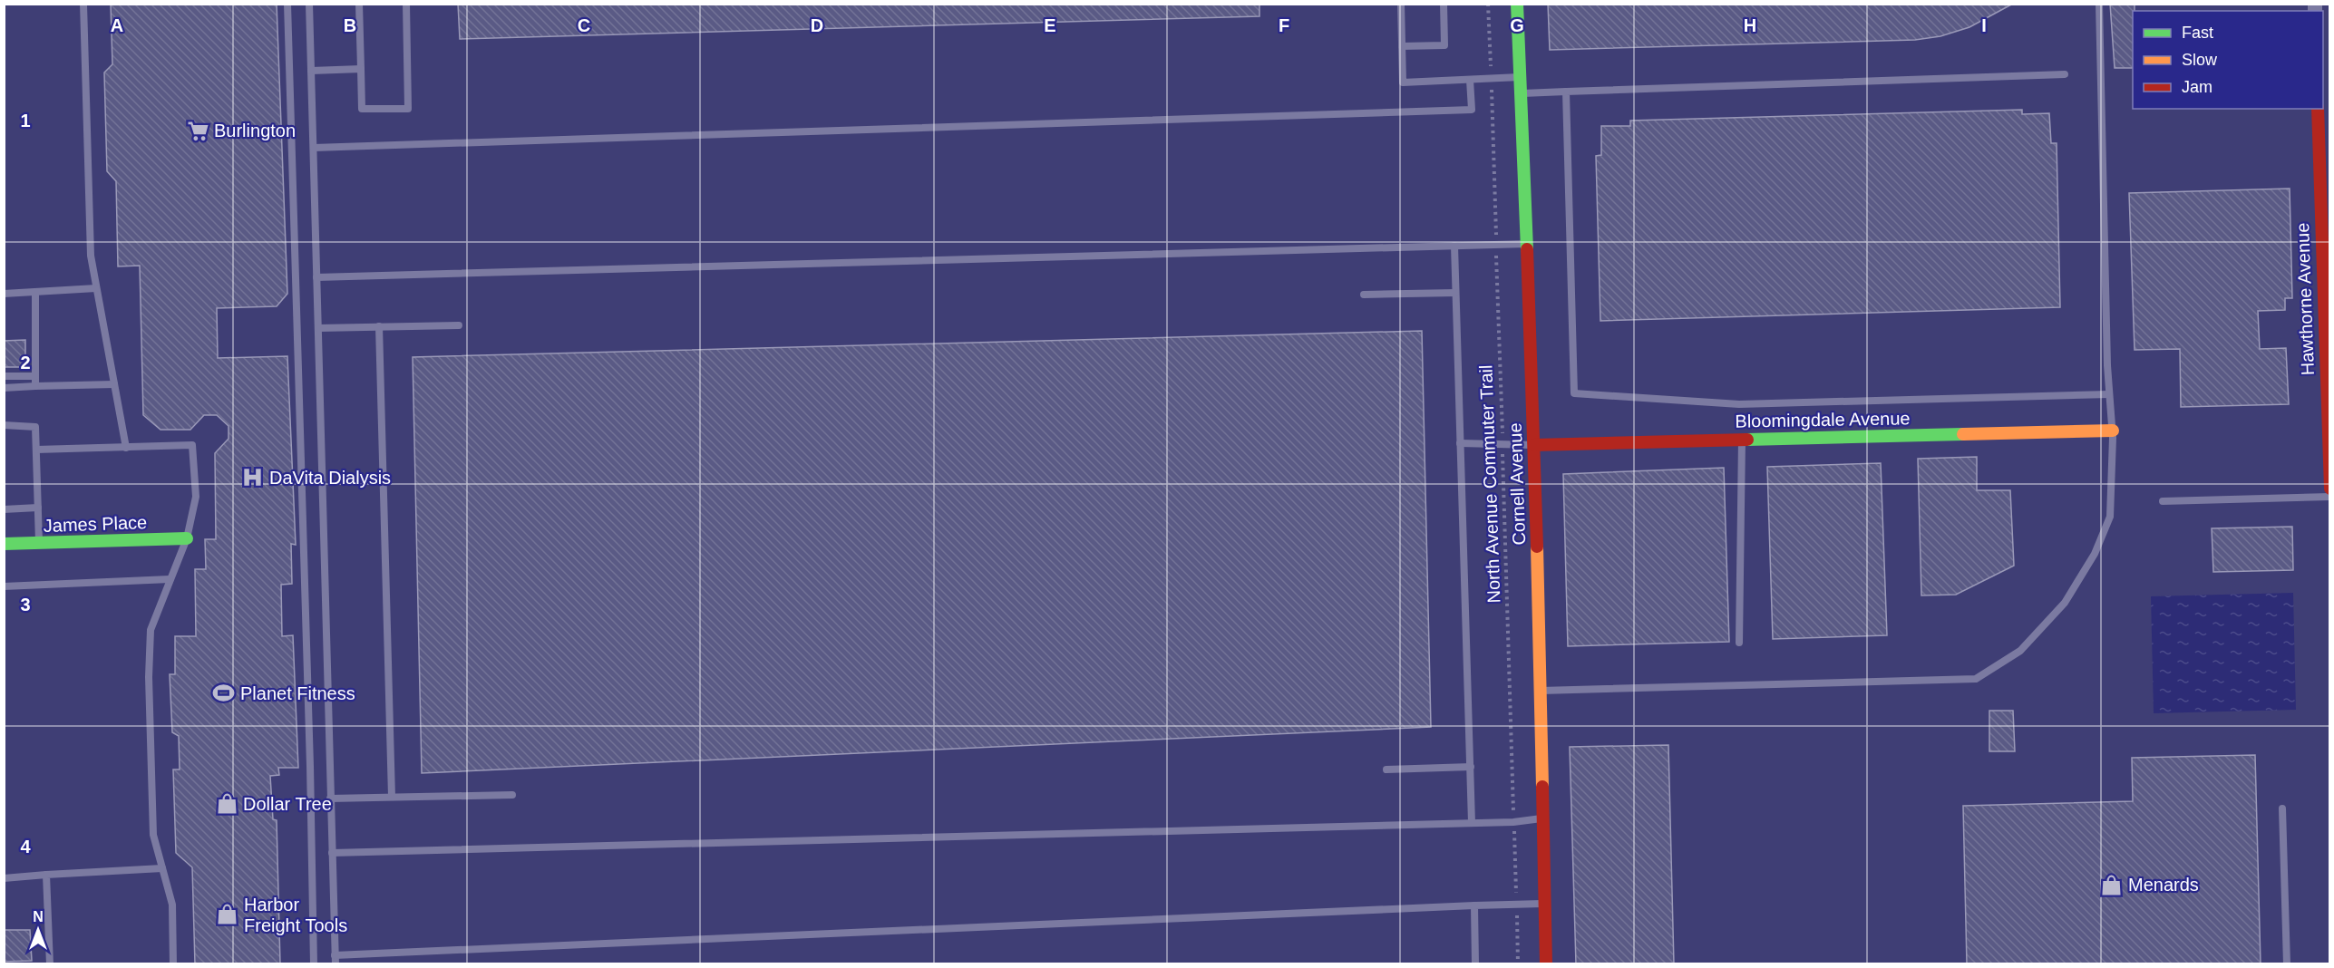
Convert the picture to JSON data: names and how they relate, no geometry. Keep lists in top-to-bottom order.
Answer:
{
  "streets": {
    "street": [
      "Hawthorne Avenue",
      "Bloomingdale Avenue",
      "Cornell Avenue",
      "James Place"
    ],
    "path": ["North Avenue Commuter Trail"]
  },
  "crossings": [
    ["Bloomingdale Avenue", "Cornell Avenue"]
  ],
  "places": {
    "supermarket": ["Burlington"],
    "hospital": ["DaVita Dialysis"],
    "sports": ["Planet Fitness"],
    "shop": ["Dollar Tree", "Menards", "Harbor Freight Tools"]
  },
  "legend": ["Fast", "Slow", "Jam"],
  "north": "top",
  "grid": {
    "columns": [
      "A",
      "B",
      "C",
      "D",
      "E",
      "F",
      "G",
      "H",
      "I"
    ],
    "rows": [
      "1",
      "2",
      "3",
      "4"
    ]
  }
}
